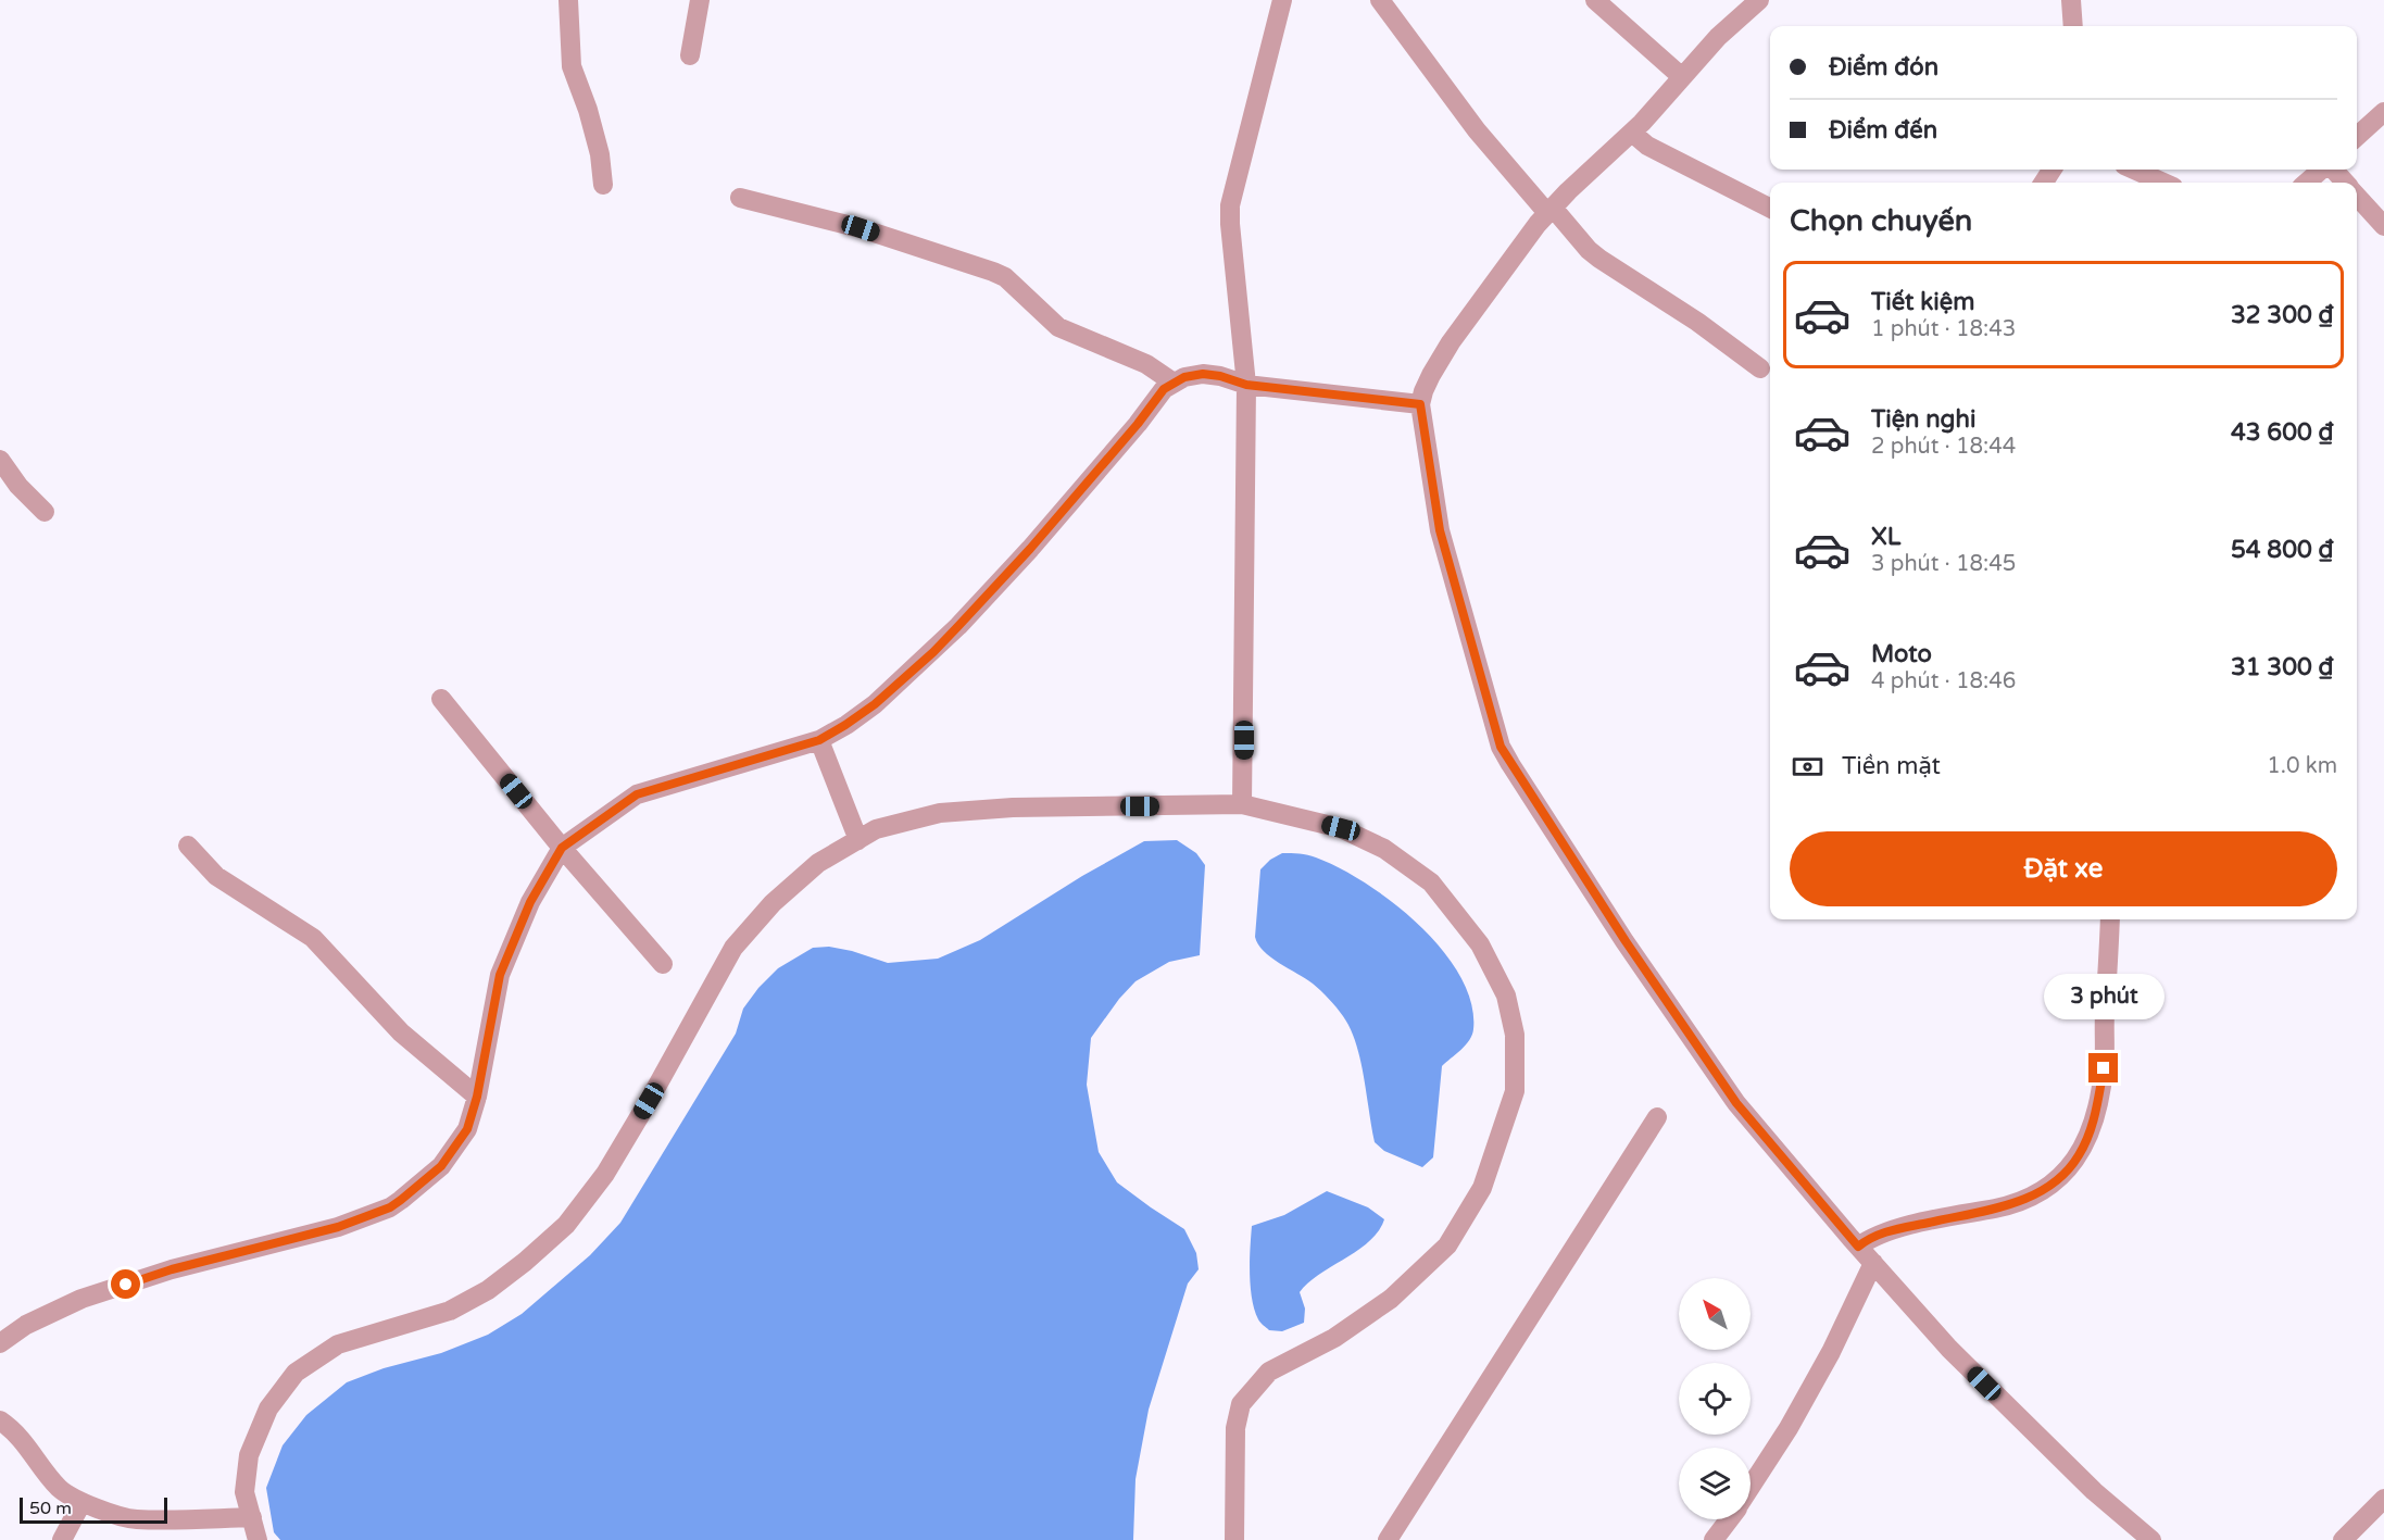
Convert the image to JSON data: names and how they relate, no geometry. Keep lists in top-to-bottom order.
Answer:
{
  "scale_bar": "50 m",
  "north": "top left",
  "page": {
    "banner": ["Điểm đón", "Điểm đến"],
    "heading": "Chọn chuyến",
    "list": [
      {
        "name": "Tiết kiệm",
        "note": "1 phút · 18:43",
        "value": "32 300 ₫"
      },
      {
        "name": "Tiện nghi",
        "note": "2 phút · 18:44",
        "value": "43 600 ₫"
      },
      {
        "name": "XL",
        "note": "3 phút · 18:45",
        "value": "54 800 ₫"
      },
      {
        "name": "Moto",
        "note": "4 phút · 18:46",
        "value": "31 300 ₫"
      }
    ],
    "pay": ["Tiền mặt", "1.0 km"],
    "buttons": "Đặt xe",
    "bubble": "3 phút",
    "scale": "50 m"
  }
}
